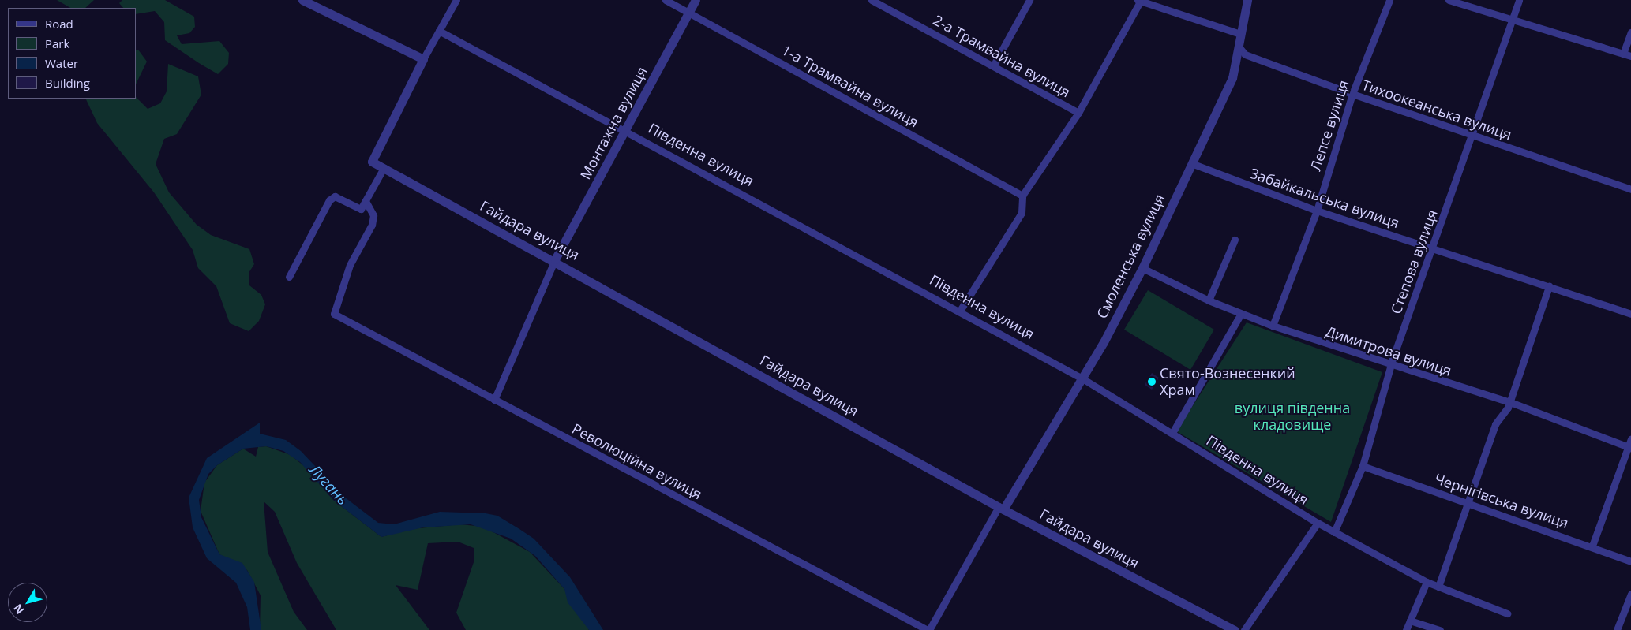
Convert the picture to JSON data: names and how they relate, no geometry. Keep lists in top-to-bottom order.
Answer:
{
  "streets": {
    "street": [
      "2-а Трамвайна вулиця",
      "1-а Трамвайна вулиця",
      "Тихоокеанська вулиця",
      "Монтажна вулиця",
      "Лепсе вулиця",
      "Південна вулиця",
      "Забайкальська вулиця",
      "Гайдара вулиця",
      "Смоленська вулиця",
      "Степова вулиця",
      "Димитрова вулиця",
      "Революційна вулиця",
      "Чернігівська вулиця"
    ]
  },
  "crossings": [
    ["1-а Трамвайна вулиця", "Монтажна вулиця"],
    ["Тихоокеанська вулиця", "Лепсе вулиця"],
    ["Тихоокеанська вулиця", "Смоленська вулиця"],
    ["Тихоокеанська вулиця", "Степова вулиця"],
    ["Монтажна вулиця", "Південна вулиця"],
    ["Монтажна вулиця", "Гайдара вулиця"],
    ["Лепсе вулиця", "Забайкальська вулиця"],
    ["Лепсе вулиця", "Димитрова вулиця"],
    ["Південна вулиця", "Смоленська вулиця"],
    ["Південна вулиця", "Степова вулиця"],
    ["Забайкальська вулиця", "Смоленська вулиця"],
    ["Забайкальська вулиця", "Степова вулиця"],
    ["Гайдара вулиця", "Смоленська вулиця"],
    ["Смоленська вулиця", "Димитрова вулиця"],
    ["Степова вулиця", "Димитрова вулиця"],
    ["Степова вулиця", "Чернігівська вулиця"]
  ],
  "water": ["Лугань"],
  "parks": ["вулиця південна кладовище"],
  "places": ["Свято-Вознесенкий Храм"],
  "legend": [
    "Road",
    "Park",
    "Water",
    "Building"
  ],
  "north": "bottom left"
}
